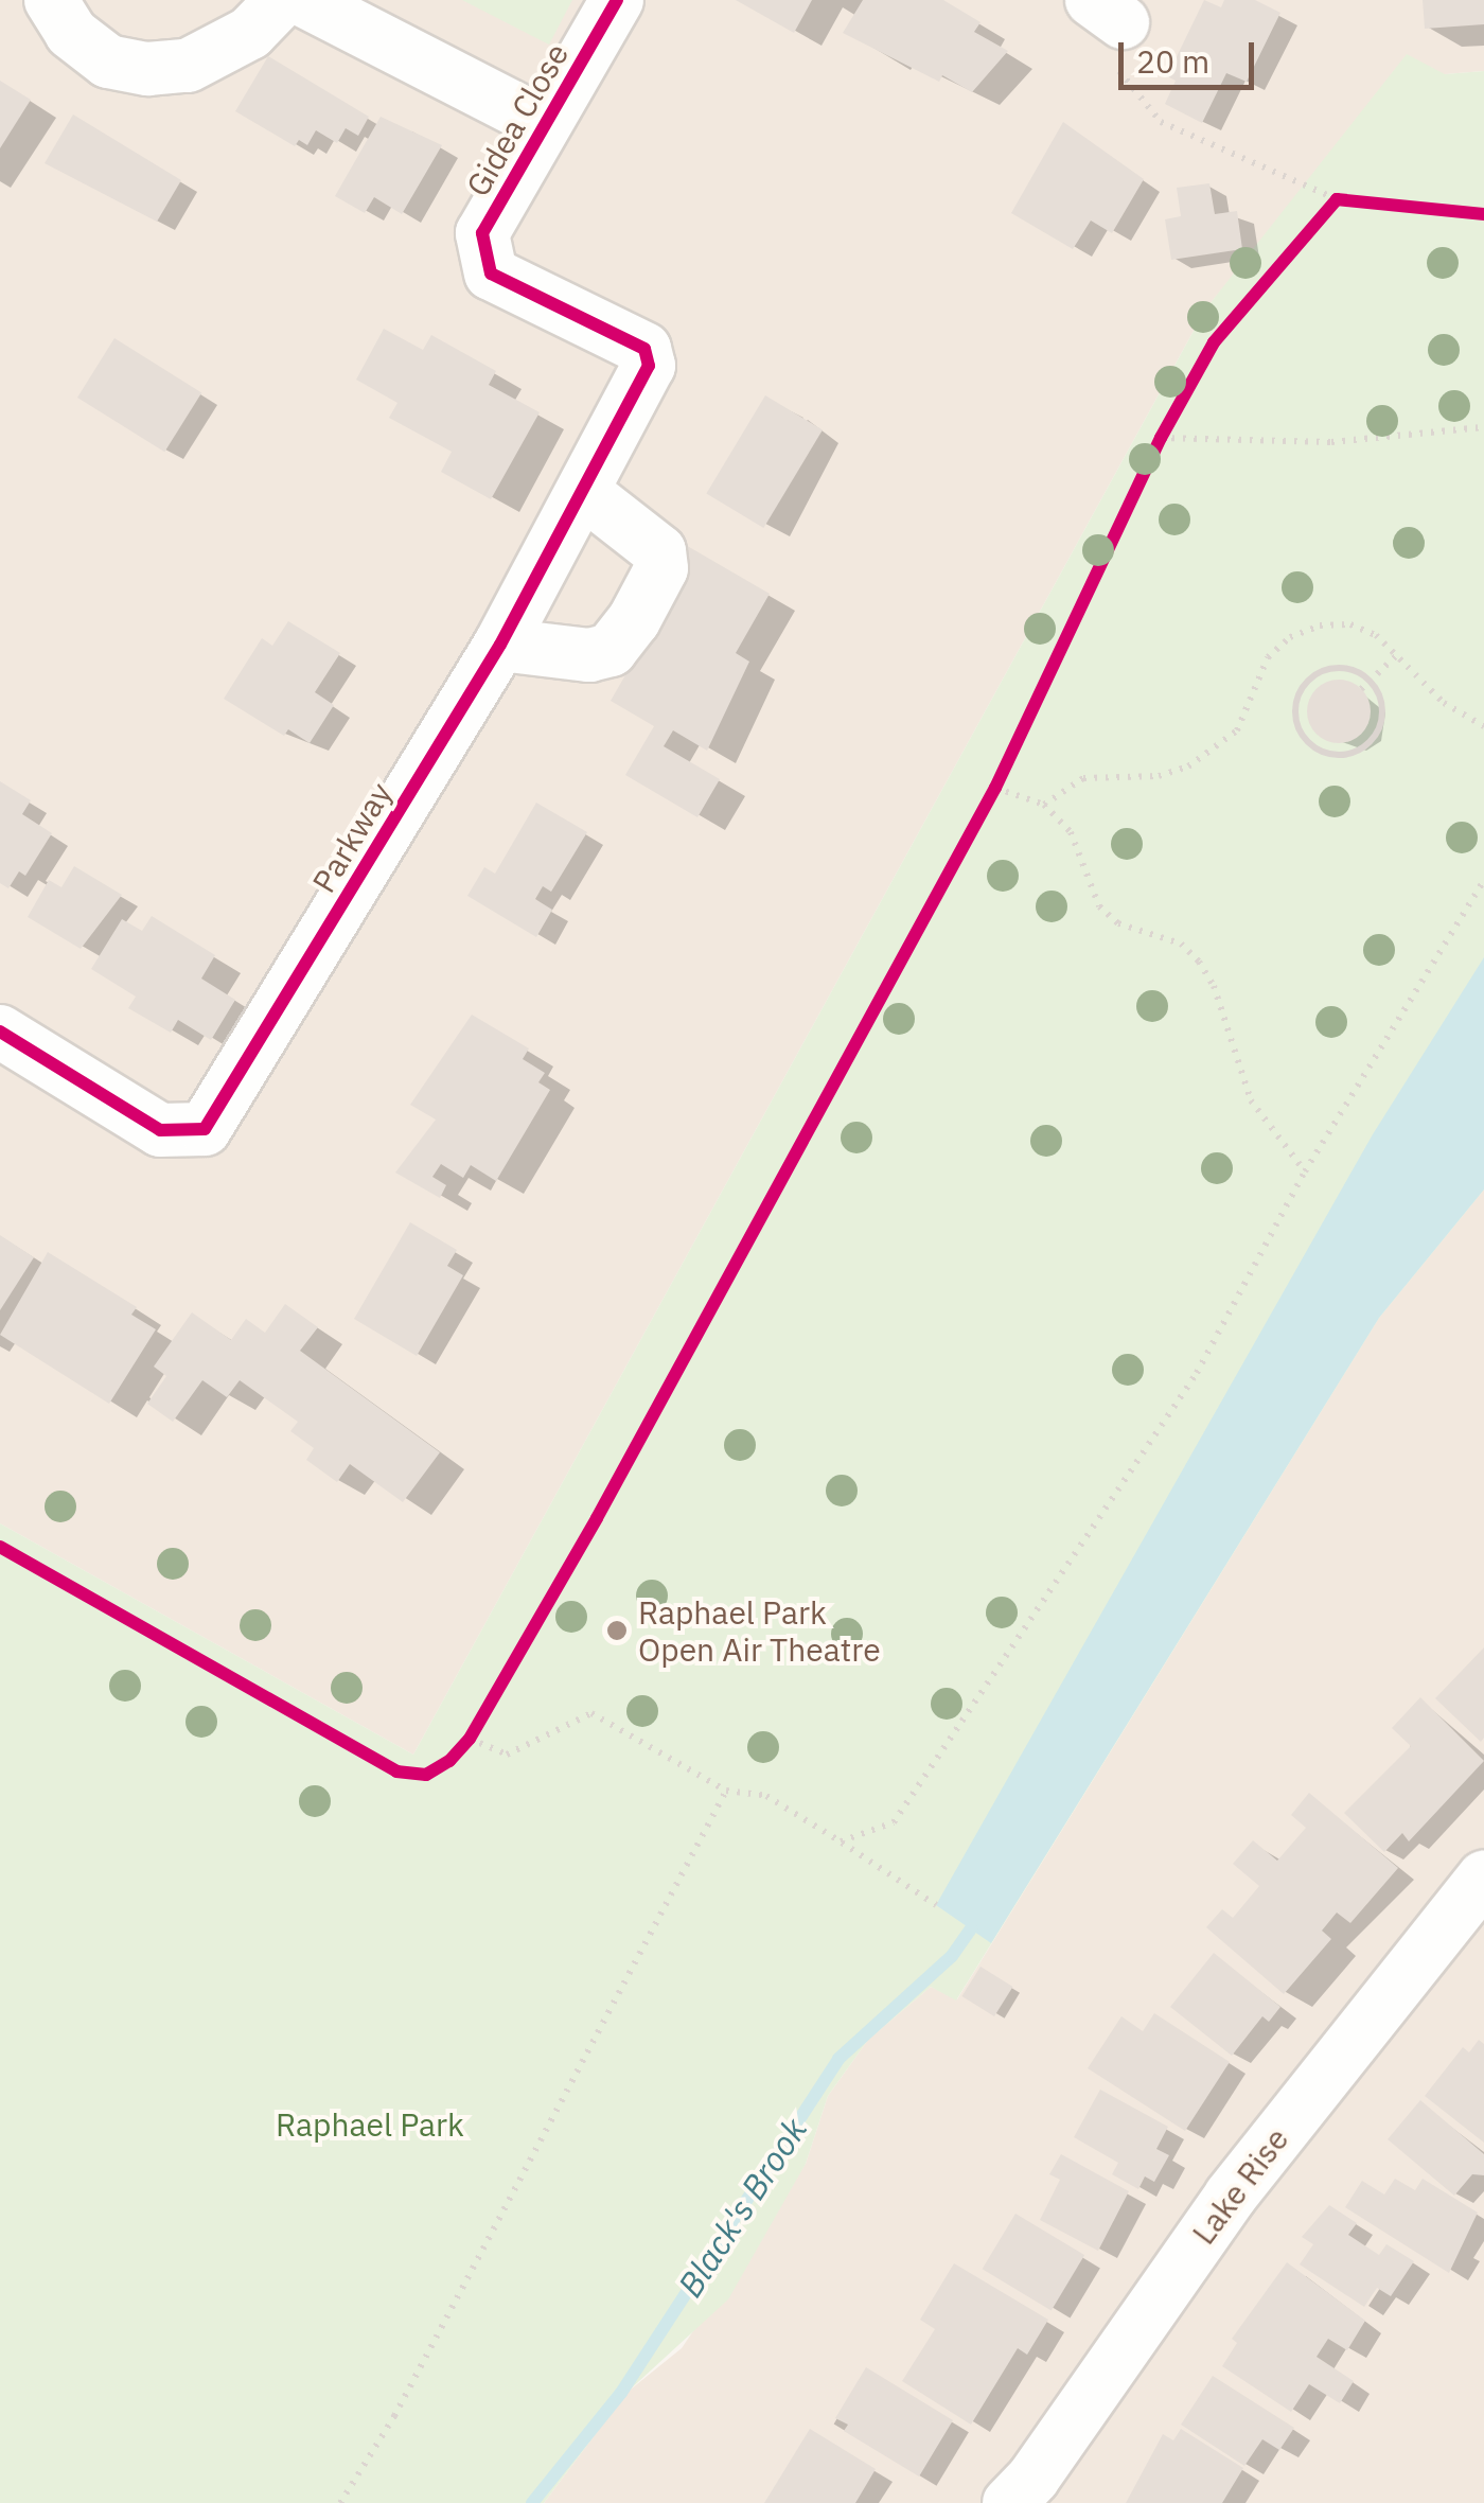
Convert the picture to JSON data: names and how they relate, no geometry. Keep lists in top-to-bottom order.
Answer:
{
  "streets": {
    "street": ["Gidea Close", "Parkway", "Lake Rise"]
  },
  "crossings": [
    ["Gidea Close", "Parkway"]
  ],
  "water": ["Black's Brook"],
  "parks": ["Raphael Park"],
  "places": ["Raphael Park Open Air Theatre"],
  "scale_bar": "20 m"
}
